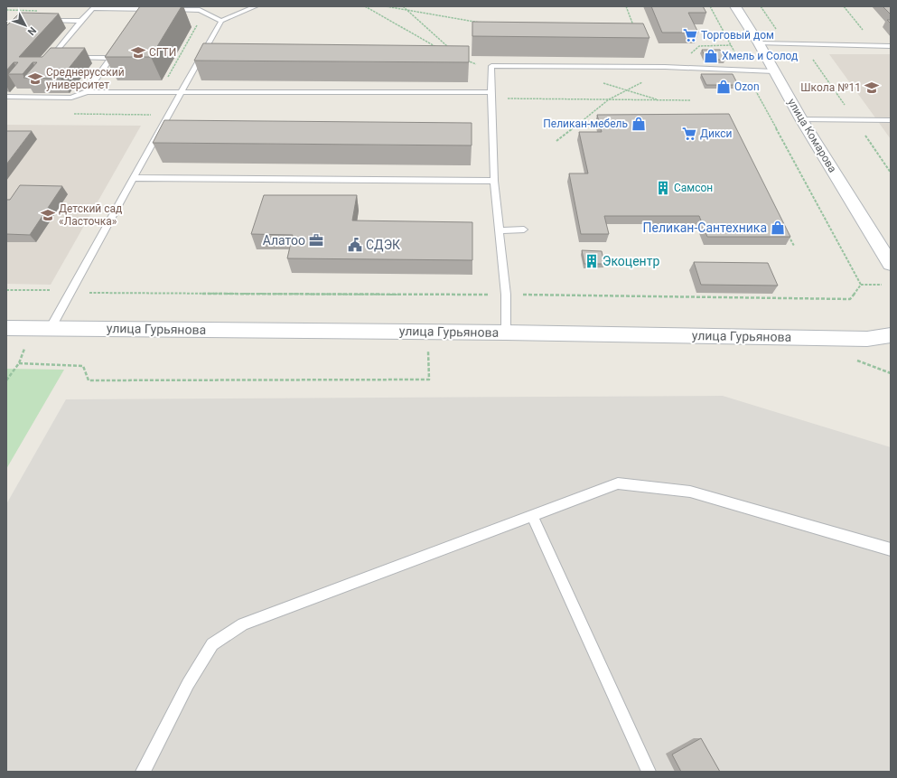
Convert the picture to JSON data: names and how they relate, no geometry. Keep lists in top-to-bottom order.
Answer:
{
  "streets": {
    "street": ["улица Комарова", "улица Гурьянова"]
  },
  "places": {
    "supermarket": ["Торговый дом", "Дикси"],
    "school or university": [
      "СГТИ",
      "Среднерусский университет",
      "Школа №11",
      "Детский сад «Ласточка»"
    ],
    "shop": [
      "Хмель и Солод",
      "Ozon",
      "Пеликан-мебель",
      "Пеликан-Сантехника"
    ],
    "building": ["Самсон", "Экоцентр"],
    "office": ["Алатоо"],
    "public building": ["СДЭК"]
  },
  "north": "bottom right"
}
